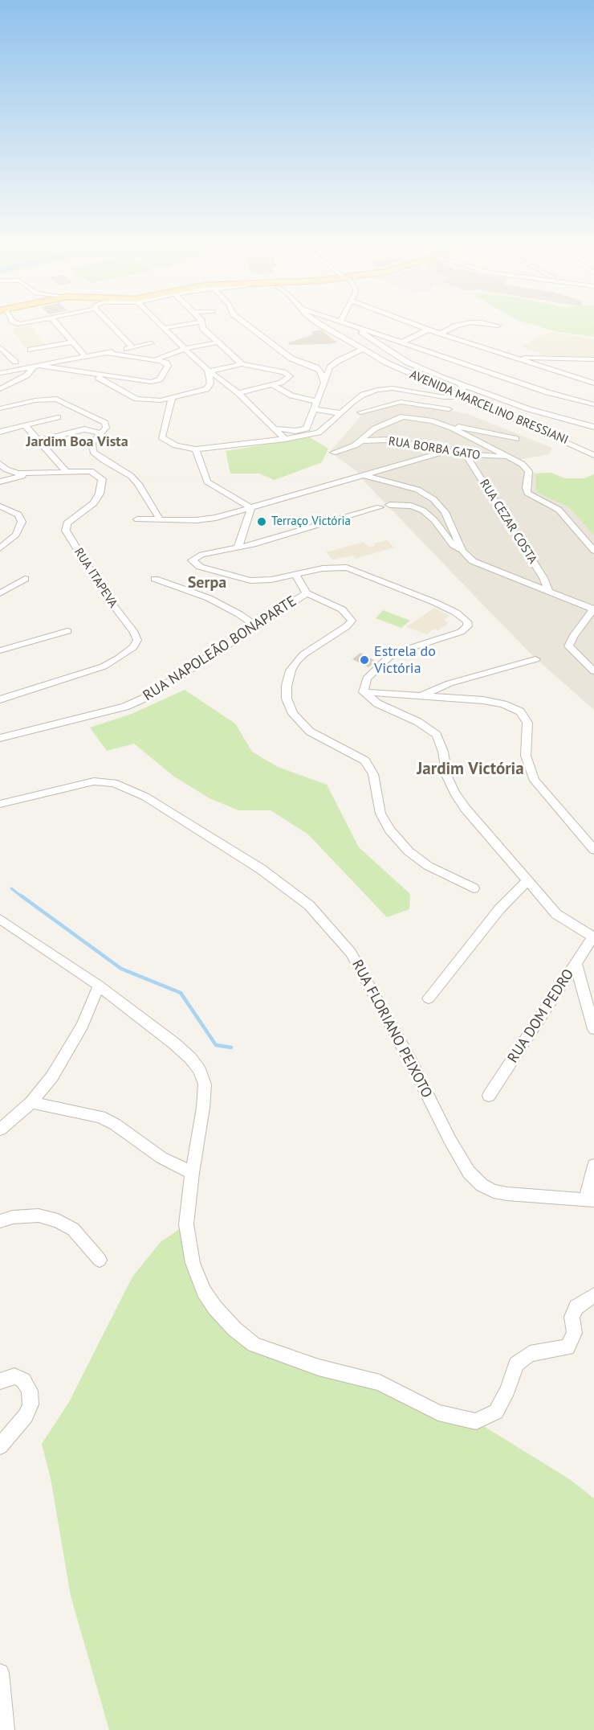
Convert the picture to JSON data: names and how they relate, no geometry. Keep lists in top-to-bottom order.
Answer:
{
  "streets": {
    "street": [
      "AVENIDA MARCELINO BRESSIANI",
      "RUA BORBA GATO",
      "RUA CEZAR COSTA",
      "RUA ITAPEVA",
      "RUA NAPOLEÃO BONAPARTE",
      "RUA DOM PEDRO",
      "RUA FLORIANO PEIXOTO"
    ]
  },
  "crossings": [
    ["RUA BORBA GATO", "RUA CEZAR COSTA"]
  ],
  "districts": ["Jardim Boa Vista", "Serpa", "Jardim Victória"],
  "places": ["Terraço Victória", "Estrela do Victória"]
}
